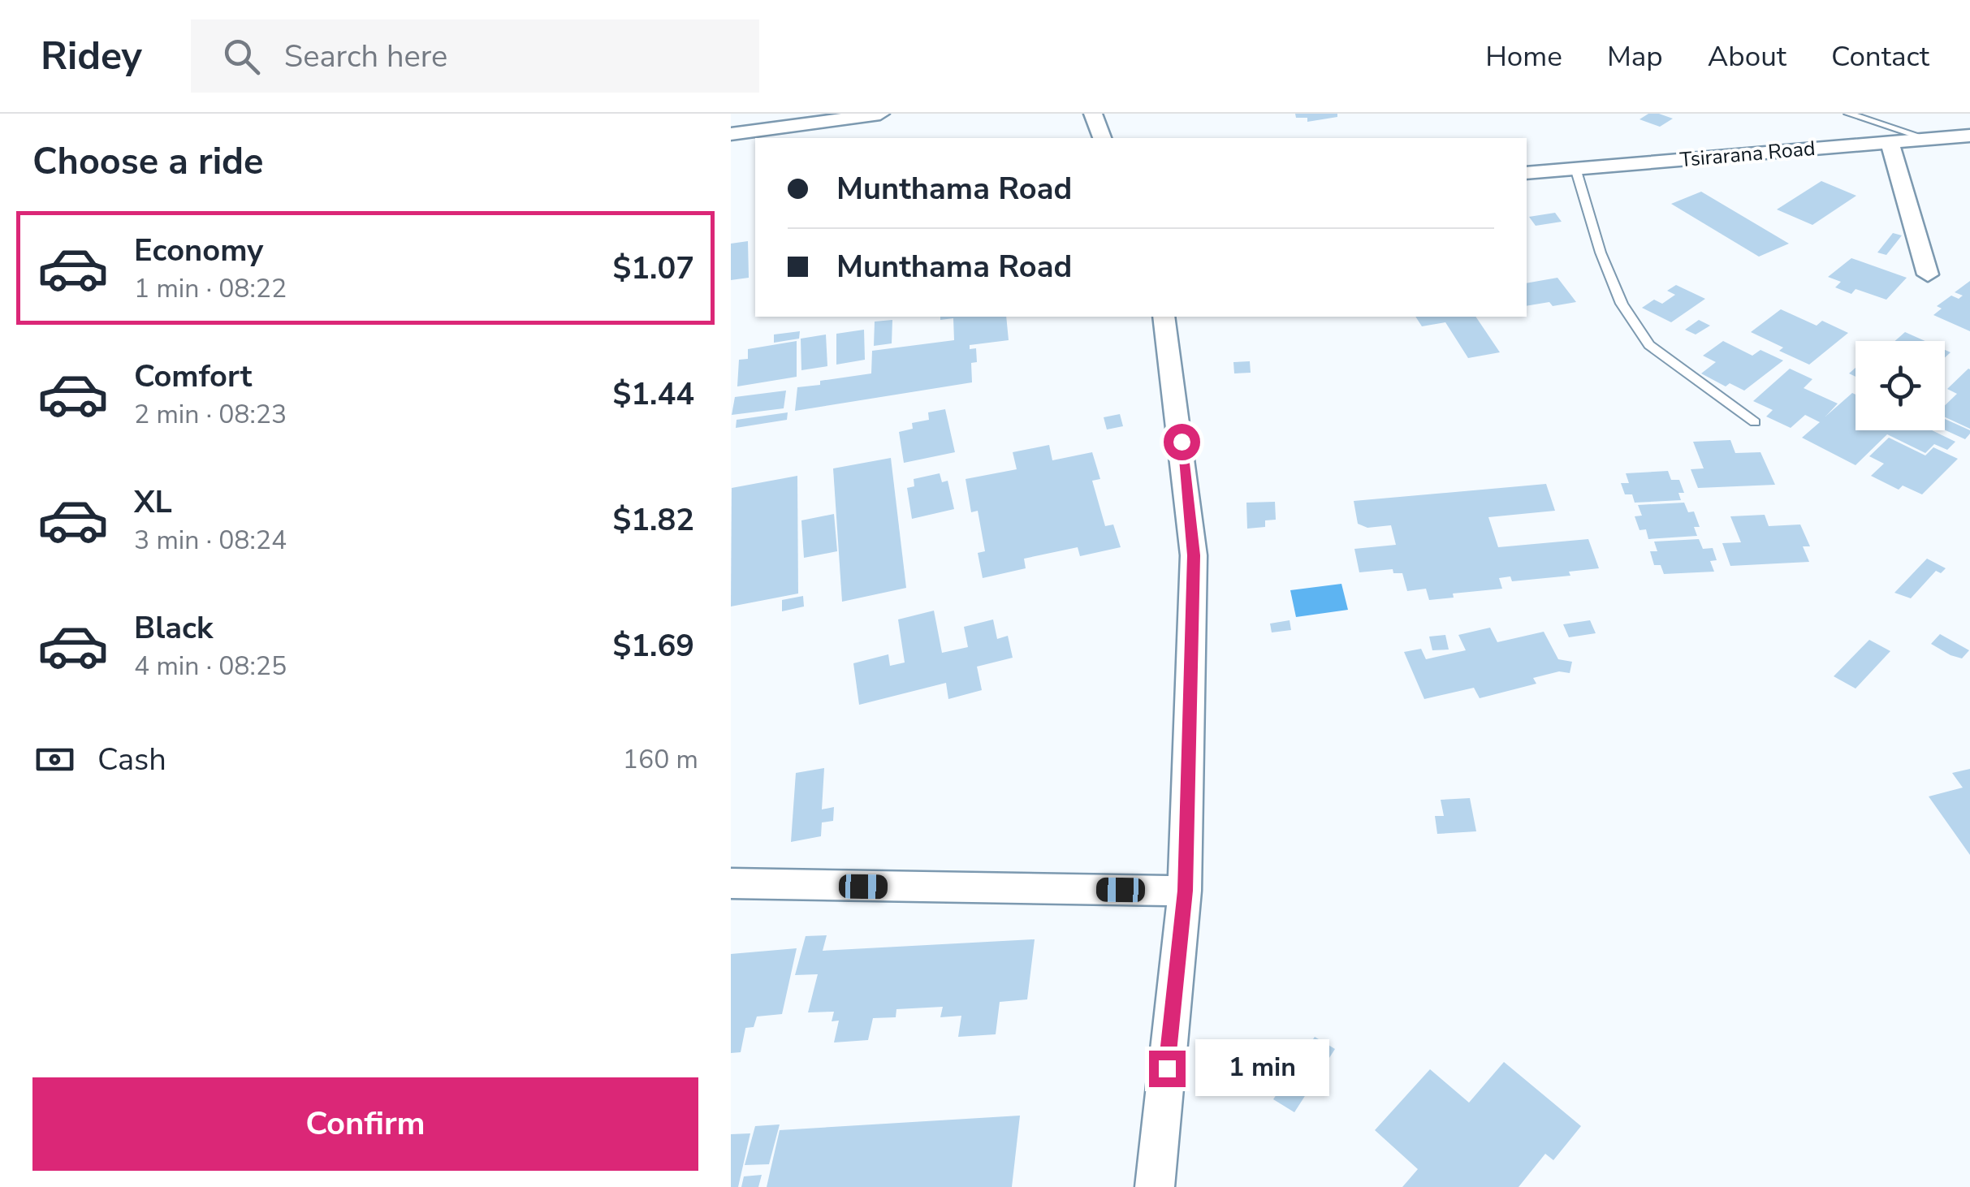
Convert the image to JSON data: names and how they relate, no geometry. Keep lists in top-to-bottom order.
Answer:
{
  "streets": {
    "street": ["Tsirarana Road"]
  },
  "page": {
    "header": "Ridey",
    "search": "Search here",
    "nav": [
      "Home",
      "Map",
      "About",
      "Contact"
    ],
    "heading": "Choose a ride",
    "banner": ["Munthama Road", "Munthama Road"],
    "list": [
      {
        "name": "Economy",
        "note": "1 min · 08:22",
        "value": "$1.07"
      },
      {
        "name": "Comfort",
        "note": "2 min · 08:23",
        "value": "$1.44"
      },
      {
        "name": "XL",
        "note": "3 min · 08:24",
        "value": "$1.82"
      },
      {
        "name": "Black",
        "note": "4 min · 08:25",
        "value": "$1.69"
      }
    ],
    "pay": ["Cash", "160 m"],
    "bubble": "1 min",
    "buttons": "Confirm"
  }
}
